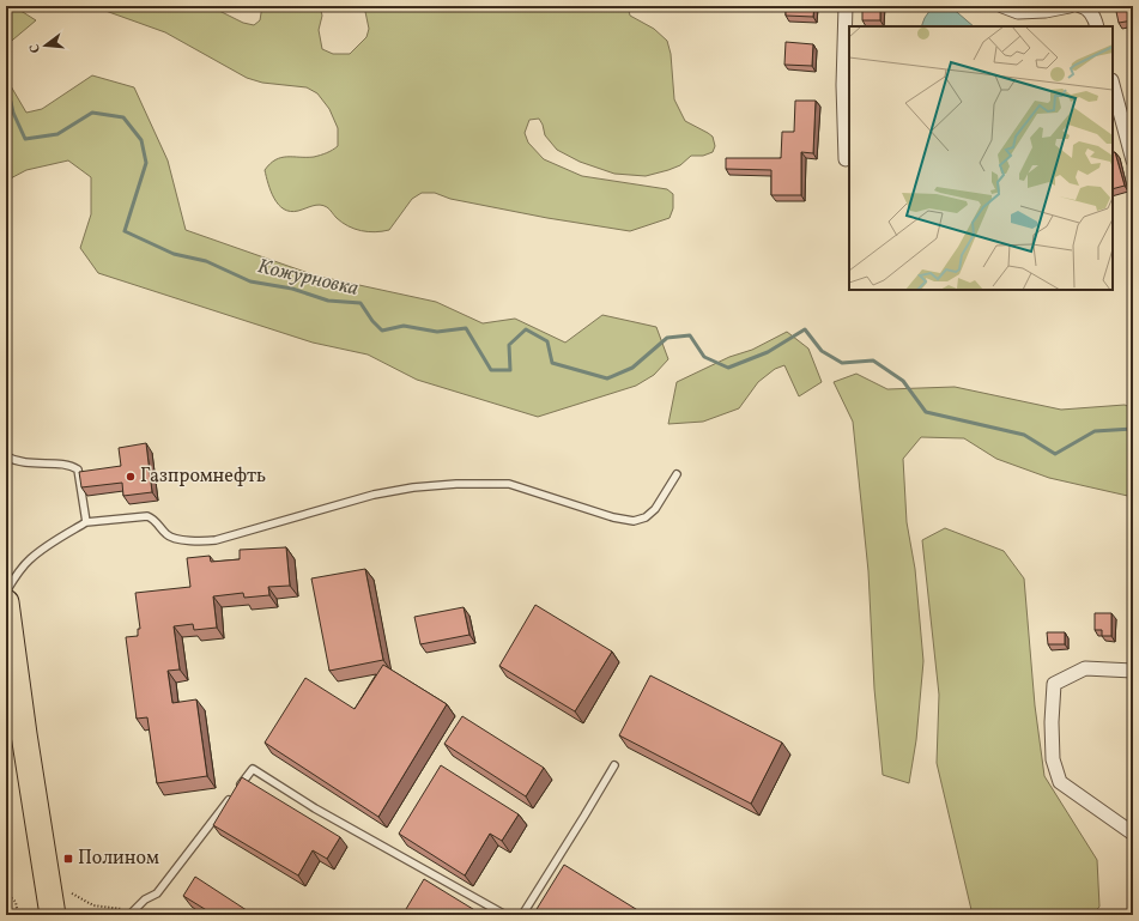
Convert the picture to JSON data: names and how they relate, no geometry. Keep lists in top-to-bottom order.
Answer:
{
  "water": ["Кожурновка"],
  "places": {
    "other": ["Газпромнефть"],
    "transit": ["Полином"]
  },
  "north": "left"
}
